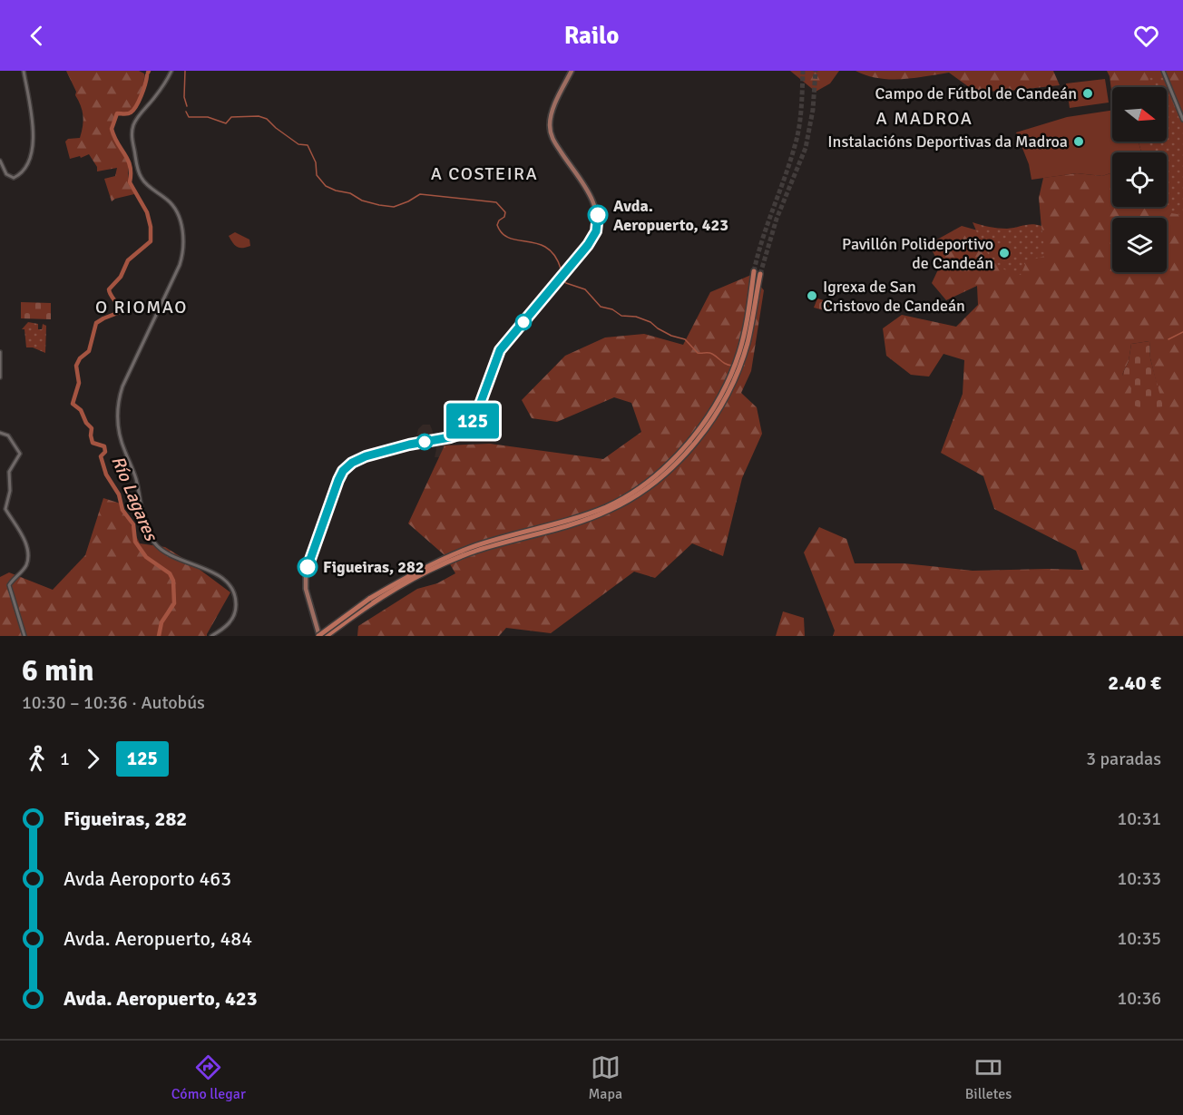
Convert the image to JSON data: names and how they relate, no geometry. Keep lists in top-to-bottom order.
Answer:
{
  "districts": ["A MADROA", "A COSTEIRA", "O RIOMAO"],
  "water": ["Río Lagares"],
  "places": [
    "Campo de Fútbol de Candeán",
    "Instalacións Deportivas da Madroa",
    "Avda. Aeropuerto, 423",
    "Pavillón Polideportivo de Candeán",
    "Igrexa de San Cristovo de Candeán",
    "Figueiras, 282"
  ],
  "lines": ["bus line 125"],
  "north": "right",
  "page": {
    "header": "Railo",
    "on_map": "125",
    "heading": ["6 min", "10:30 – 10:36 · Autobús", "2.40 €"],
    "legs": ["1", "125", "3 paradas"],
    "list": [
      {
        "name": "Figueiras, 282",
        "value": "10:31"
      },
      {
        "name": "Avda Aeroporto 463",
        "value": "10:33"
      },
      {
        "name": "Avda. Aeropuerto, 484",
        "value": "10:35"
      },
      {
        "name": "Avda. Aeropuerto, 423",
        "value": "10:36"
      }
    ],
    "tabs": ["Cómo llegar", "Mapa", "Billetes"]
  }
}
